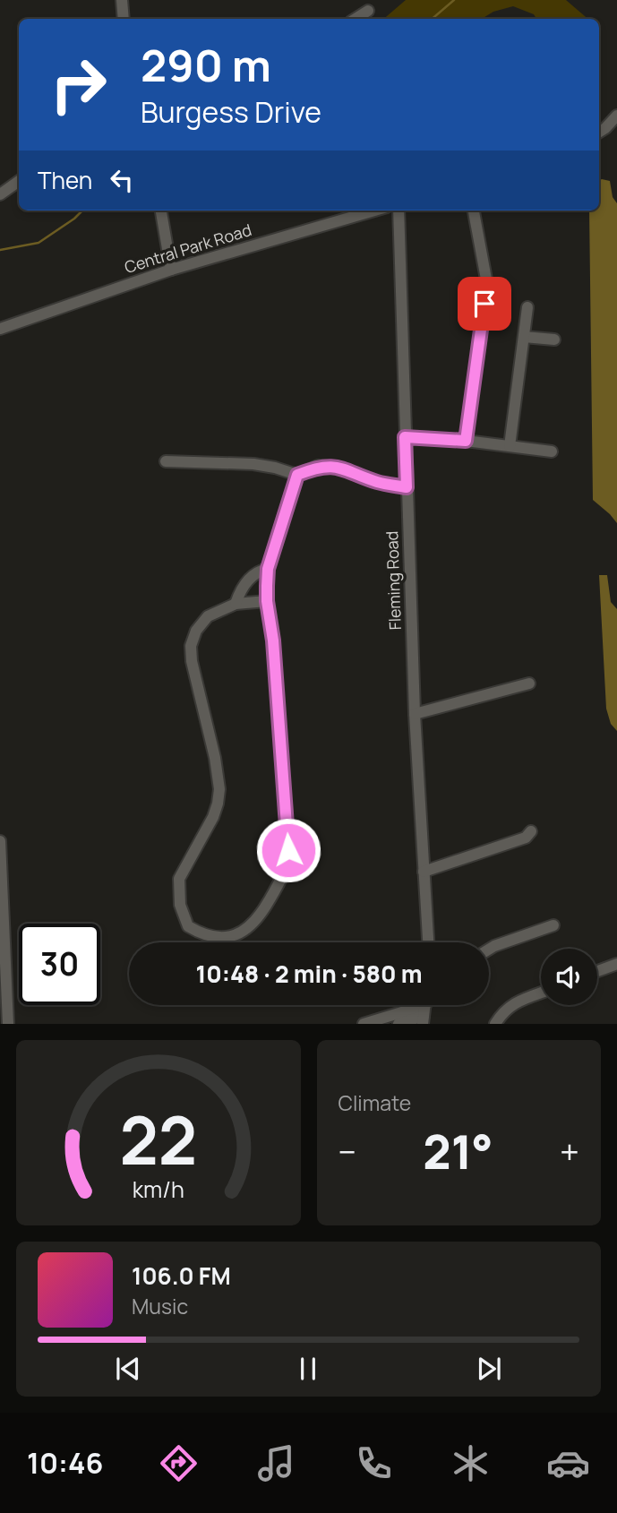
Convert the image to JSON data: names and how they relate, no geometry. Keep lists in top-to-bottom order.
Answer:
{
  "streets": {
    "street": ["Central Park Road", "Fleming Road"]
  },
  "page": {
    "turn": ["290 m", "Burgess Drive"],
    "then": "Then",
    "limit": "30",
    "trip": "10:48 · 2 min · 580 m",
    "tile": "Climate",
    "heat": ["−", "21°", "+"],
    "song": ["106.0 FM", "Music"],
    "tabs": "10:46",
    "gauge": ["22", "km/h"]
  }
}
